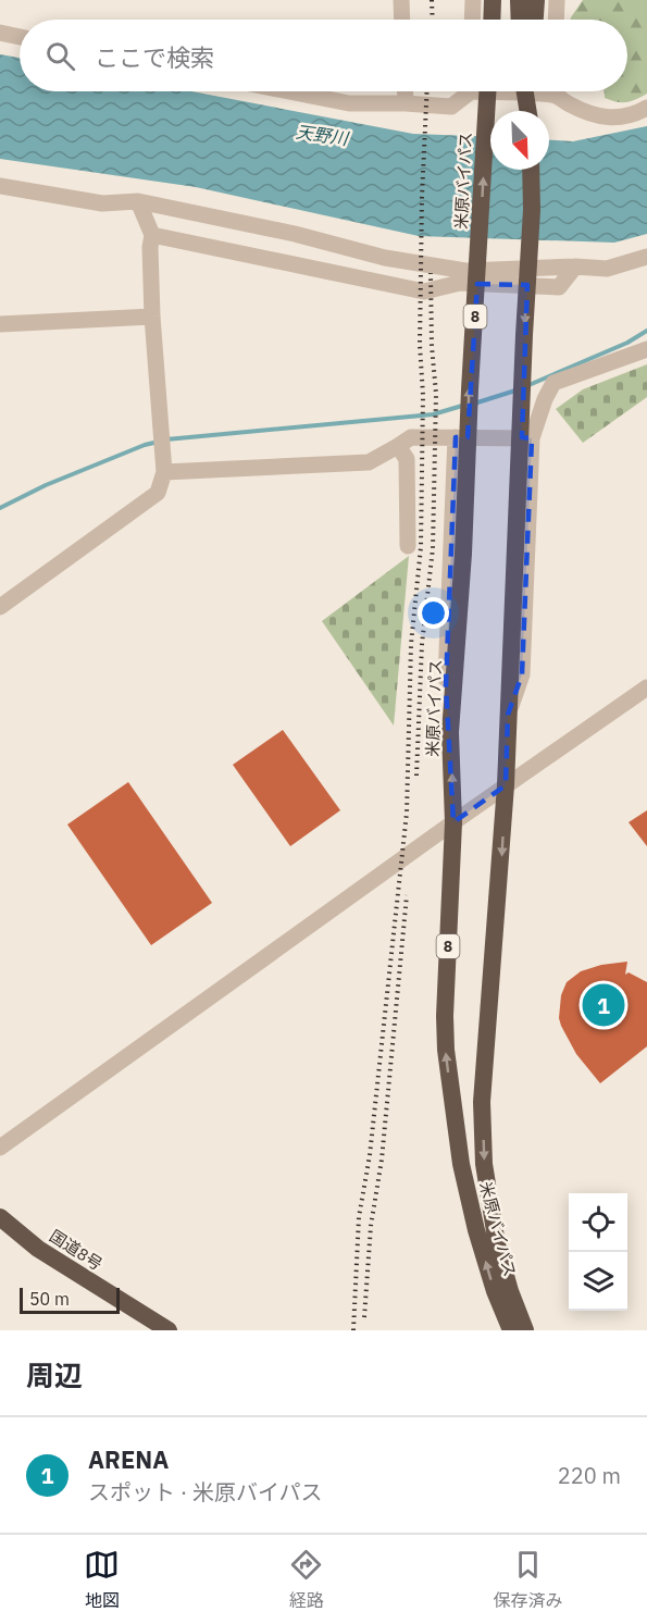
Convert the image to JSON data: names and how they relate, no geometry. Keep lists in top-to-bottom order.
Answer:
{
  "streets": {
    "highway": ["米原バイパス", "8", "国道8号"]
  },
  "water": ["天野川"],
  "scale_bar": "50 m",
  "north": "bottom right",
  "page": {
    "search": "ここで検索",
    "pins": "1",
    "scale": "50 m",
    "heading": "周辺",
    "list": [
      {
        "mark": "1",
        "name": "ARENA",
        "note": "スポット · 米原バイパス",
        "value": "220 m"
      }
    ],
    "nav": ["地図", "経路", "保存済み"]
  }
}
